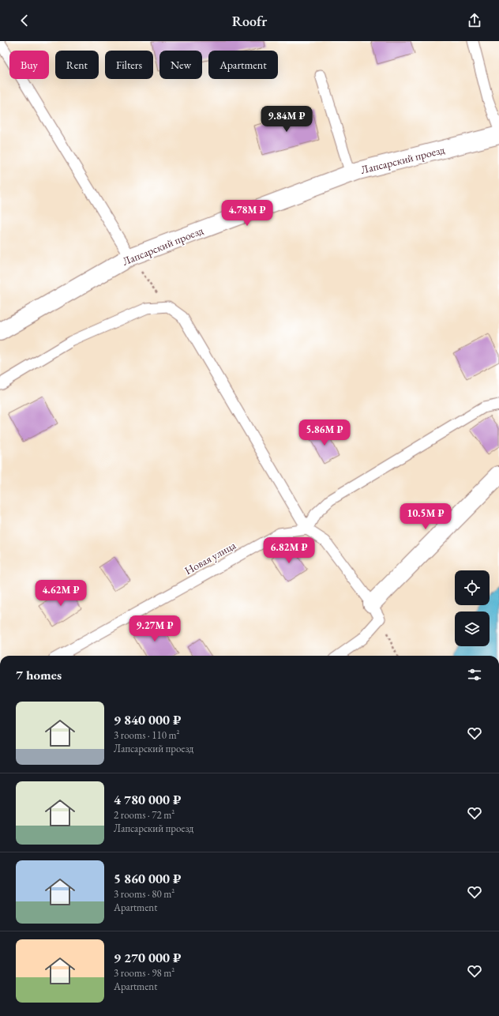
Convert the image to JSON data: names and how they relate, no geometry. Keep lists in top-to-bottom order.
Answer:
{
  "streets": {
    "street": ["Лапсарский проезд"],
    "lane": ["Новая улица"]
  },
  "page": {
    "header": "Roofr",
    "chip": [
      "Buy",
      "Rent",
      "Filters",
      "New",
      "Apartment"
    ],
    "price": [
      "9.84M ₽",
      "4.78M ₽",
      "5.86M ₽",
      "10.5M ₽",
      "6.82M ₽",
      "4.62M ₽",
      "9.27M ₽"
    ],
    "heading": "7 homes",
    "list": [
      {
        "name": "9 840 000 ₽",
        "note": "3 rooms · 110 m² · Лапсарский проезд"
      },
      {
        "name": "4 780 000 ₽",
        "note": "2 rooms · 72 m² · Лапсарский проезд"
      },
      {
        "name": "5 860 000 ₽",
        "note": "3 rooms · 80 m² · Apartment"
      },
      {
        "name": "9 270 000 ₽",
        "note": "3 rooms · 98 m² · Apartment"
      }
    ]
  }
}
